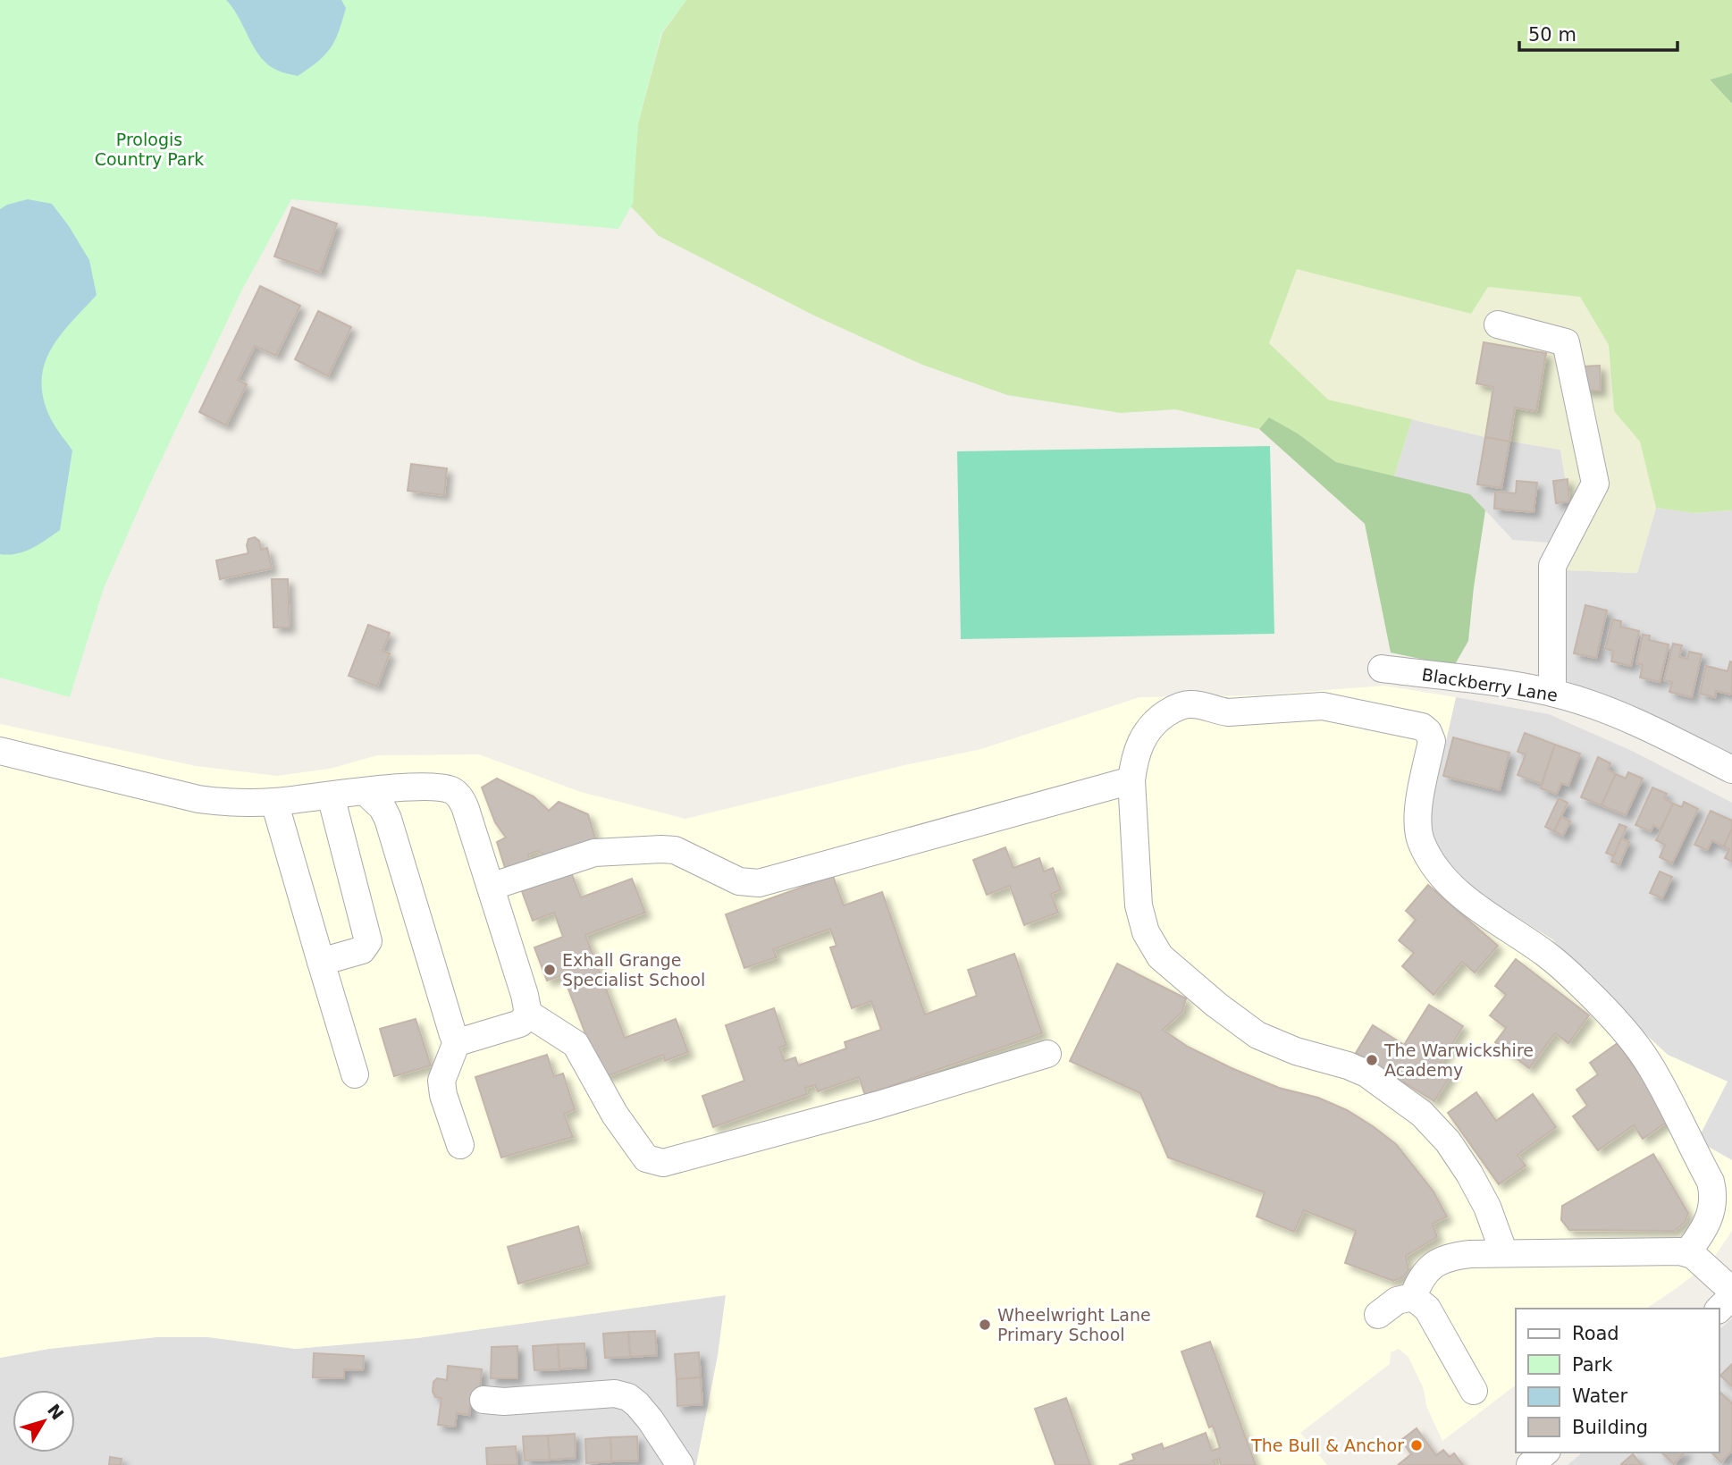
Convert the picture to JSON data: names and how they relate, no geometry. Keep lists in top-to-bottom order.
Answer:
{
  "streets": {
    "street": ["Blackberry Lane"]
  },
  "parks": ["Prologis Country Park"],
  "places": [
    "Exhall Grange Specialist School",
    "The Warwickshire Academy",
    "Wheelwright Lane Primary School",
    "The Bull & Anchor"
  ],
  "legend": [
    "Road",
    "Park",
    "Water",
    "Building"
  ],
  "scale_bar": "50 m",
  "north": "top right"
}
